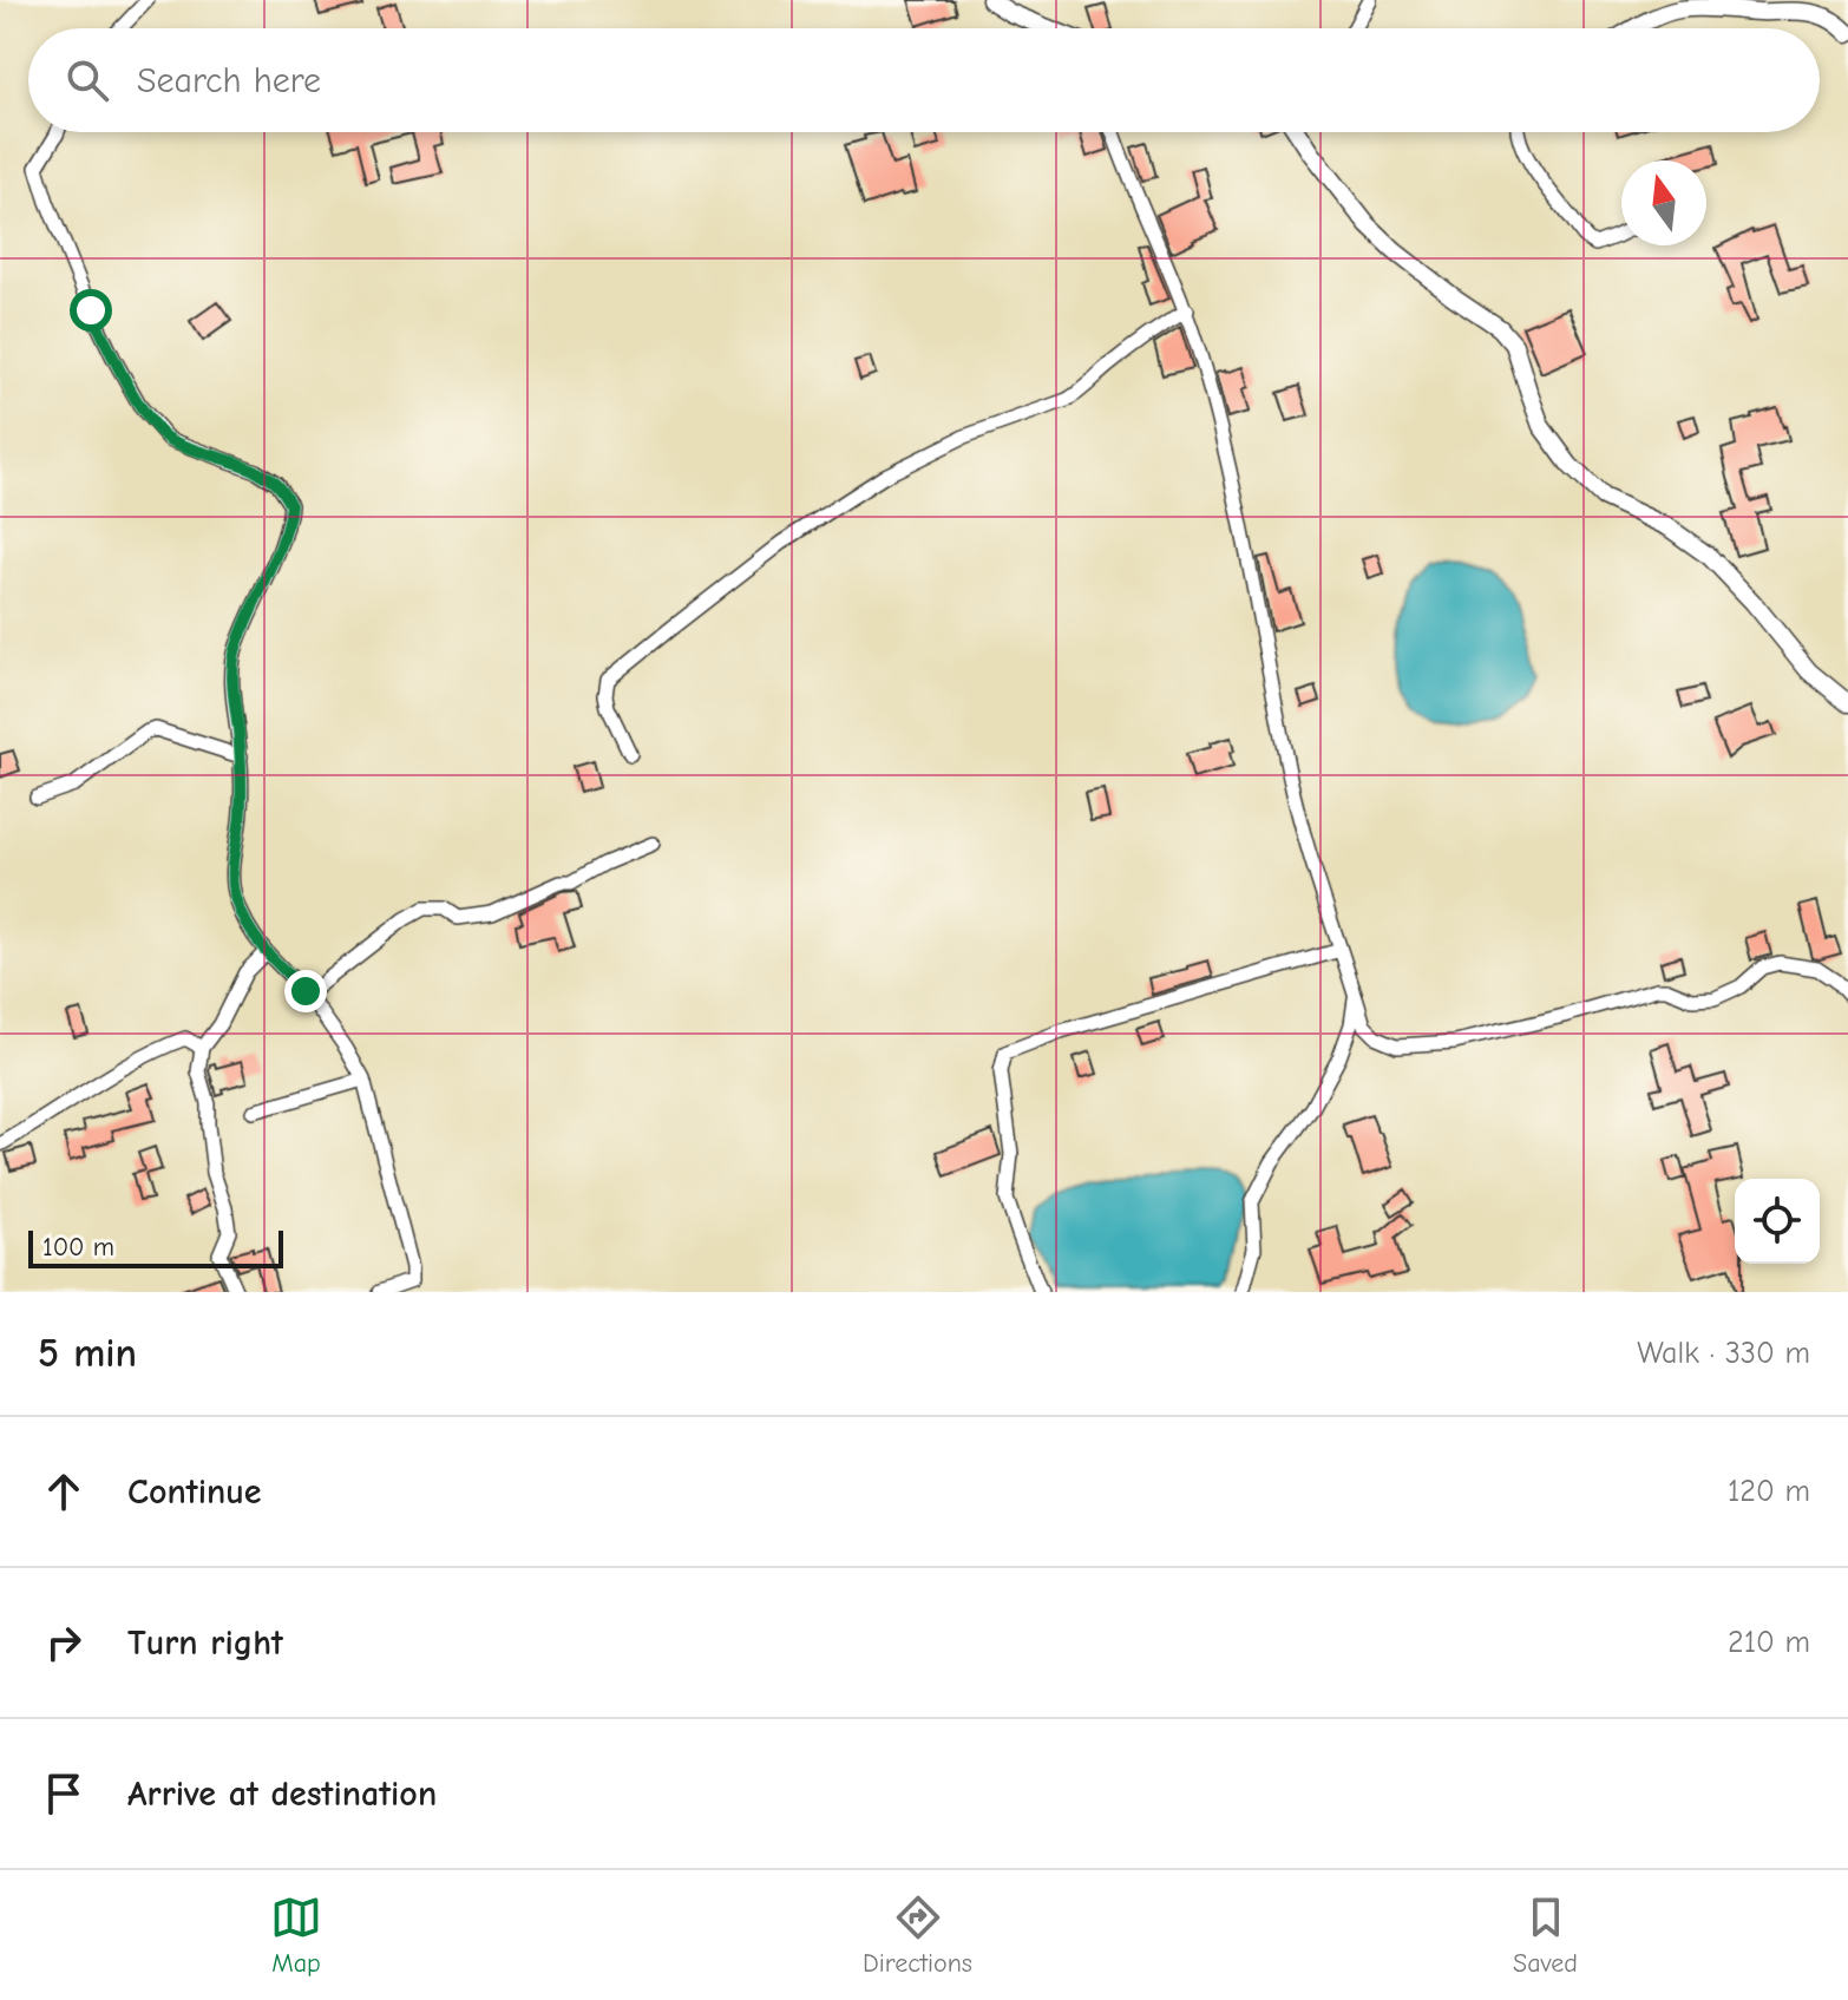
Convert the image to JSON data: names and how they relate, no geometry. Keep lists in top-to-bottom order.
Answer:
{
  "scale_bar": "100 m",
  "north": "top",
  "page": {
    "search": "Search here",
    "scale": "100 m",
    "heading": ["5 min", "Walk · 330 m"],
    "list": [
      ["Continue", "120 m"],
      ["Turn right", "210 m"],
      "Arrive at destination"
    ],
    "nav": ["Map", "Directions", "Saved"]
  }
}
